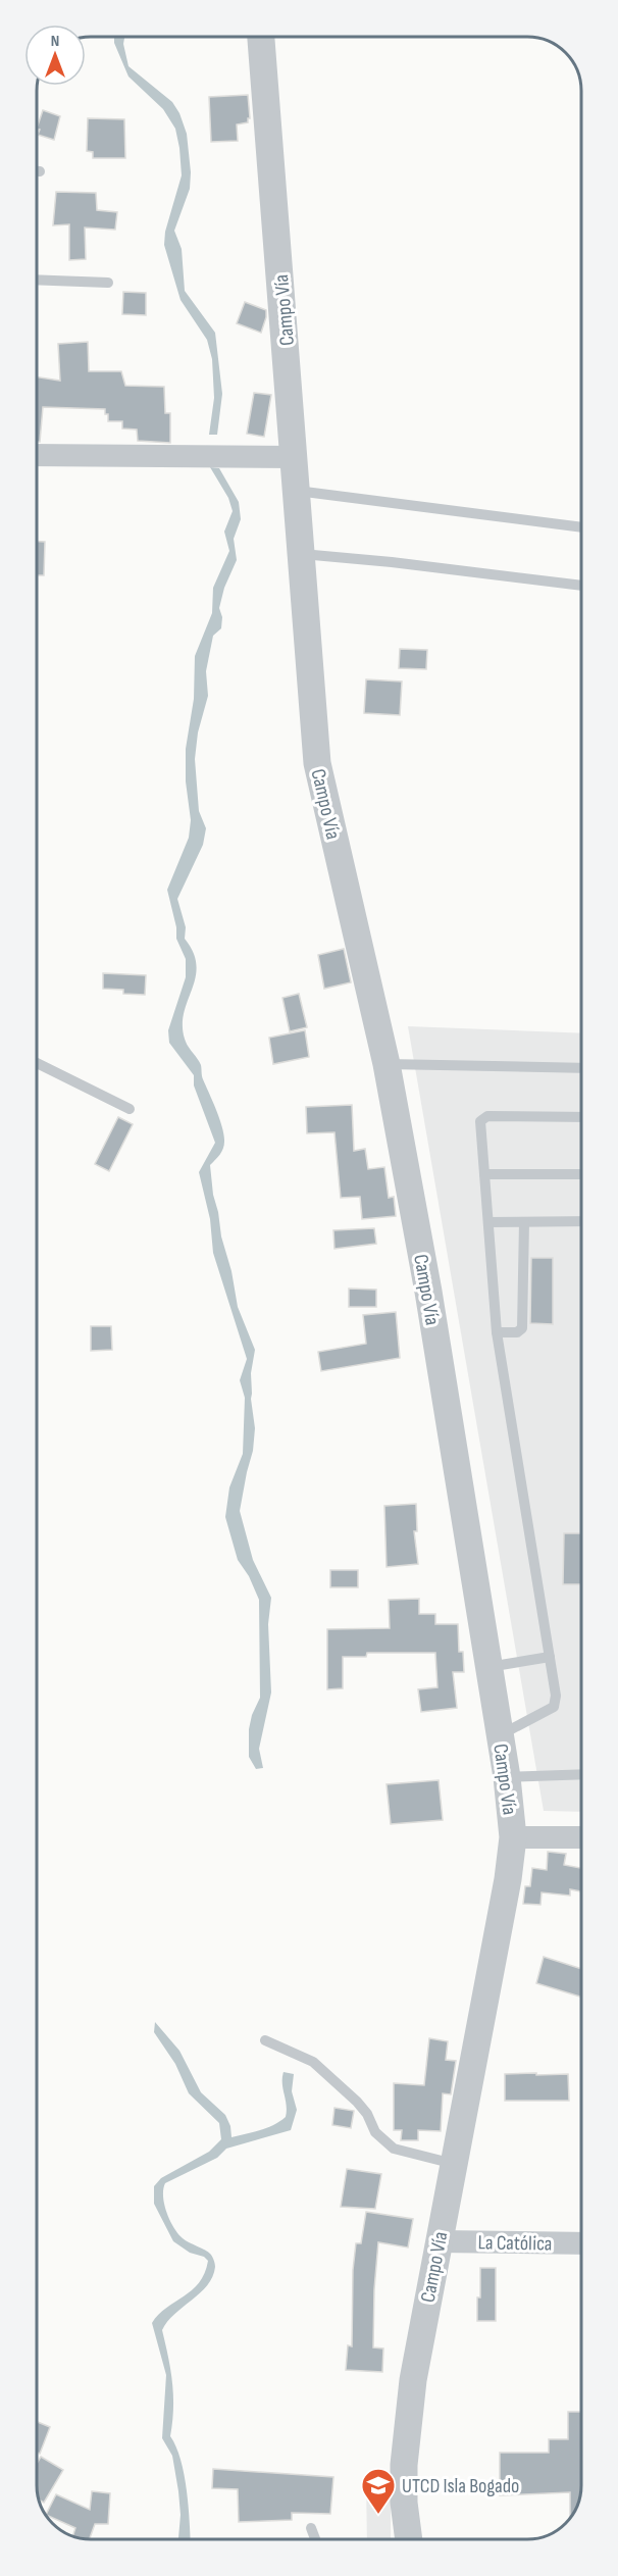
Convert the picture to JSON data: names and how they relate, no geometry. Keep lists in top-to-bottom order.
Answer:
{
  "streets": {
    "street": ["Campo Vía", "La Católica"]
  },
  "crossings": [
    ["Campo Vía", "La Católica"]
  ],
  "places": {
    "school or university": ["UTCD Isla Bogado"]
  },
  "north": "top"
}
